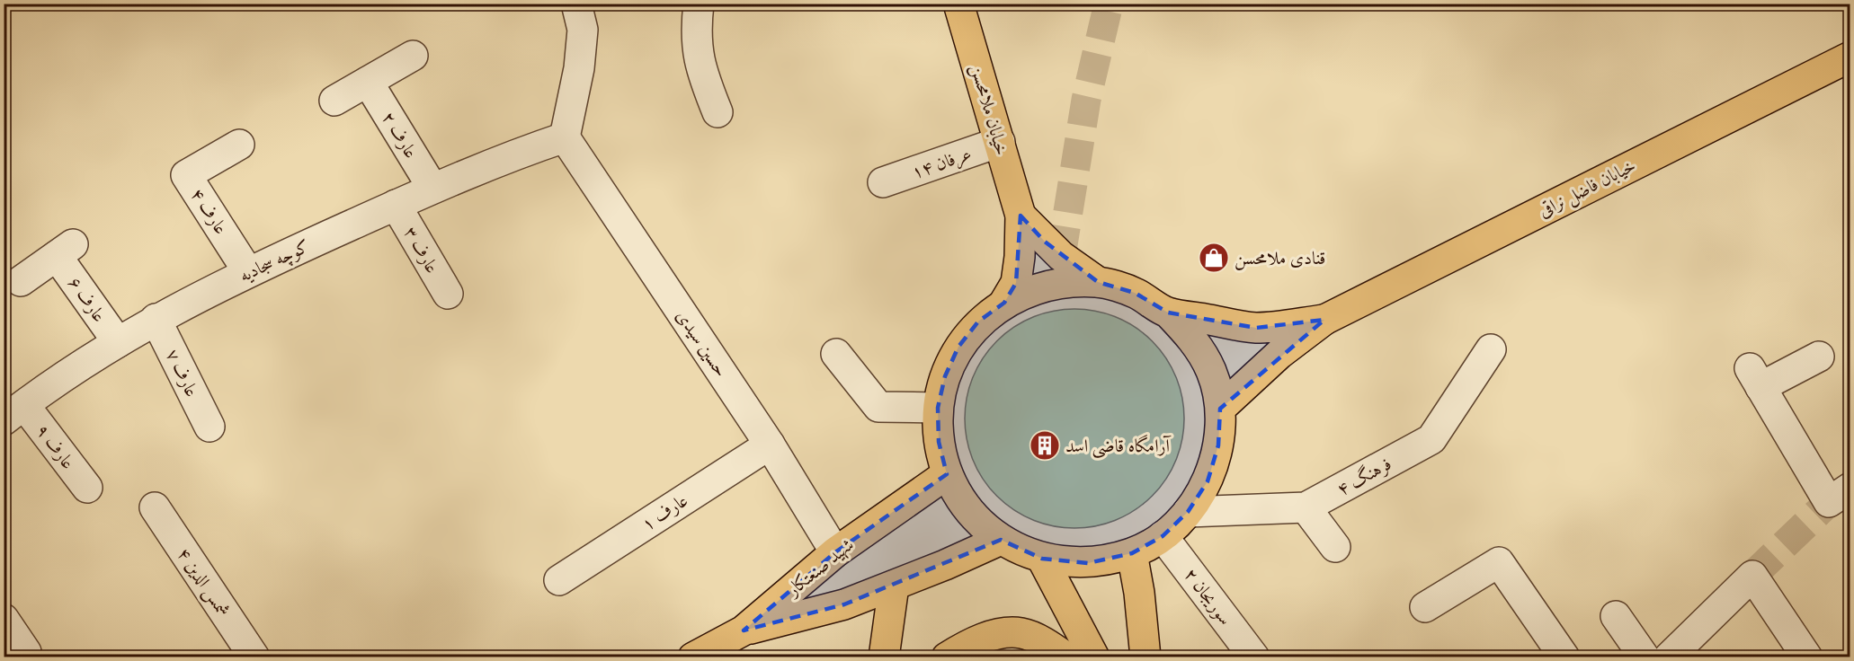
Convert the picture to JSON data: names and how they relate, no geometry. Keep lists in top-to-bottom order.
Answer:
{
  "streets": {
    "main road": ["خیابان ملامحسن", "خیابان فاضل نراقی", "شهید صنعتکار"],
    "street": [
      "عارف ۲",
      "عرفان ۱۴",
      "عارف ۴",
      "عارف ۳",
      "کوچه سجادیه",
      "عارف ۶",
      "حسین سیدی",
      "عارف ۷",
      "عارف ۹",
      "فرهنگ ۴",
      "عارف ۱",
      "شمس الدین ۴",
      "سوریجان ۲"
    ]
  },
  "crossings": [
    ["خیابان ملامحسن", "عرفان ۱۴"],
    ["عارف ۲", "کوچه سجادیه"],
    ["عارف ۴", "کوچه سجادیه"],
    ["عارف ۳", "کوچه سجادیه"],
    ["کوچه سجادیه", "عارف ۶"],
    ["کوچه سجادیه", "حسین سیدی"],
    ["کوچه سجادیه", "عارف ۷"],
    ["کوچه سجادیه", "عارف ۹"],
    ["حسین سیدی", "عارف ۱"],
    ["حسین سیدی", "شهید صنعتکار"]
  ],
  "places": {
    "shop": ["قنادی ملامحسن"],
    "building": ["آرامگاه قاضی اسد"]
  }
}
